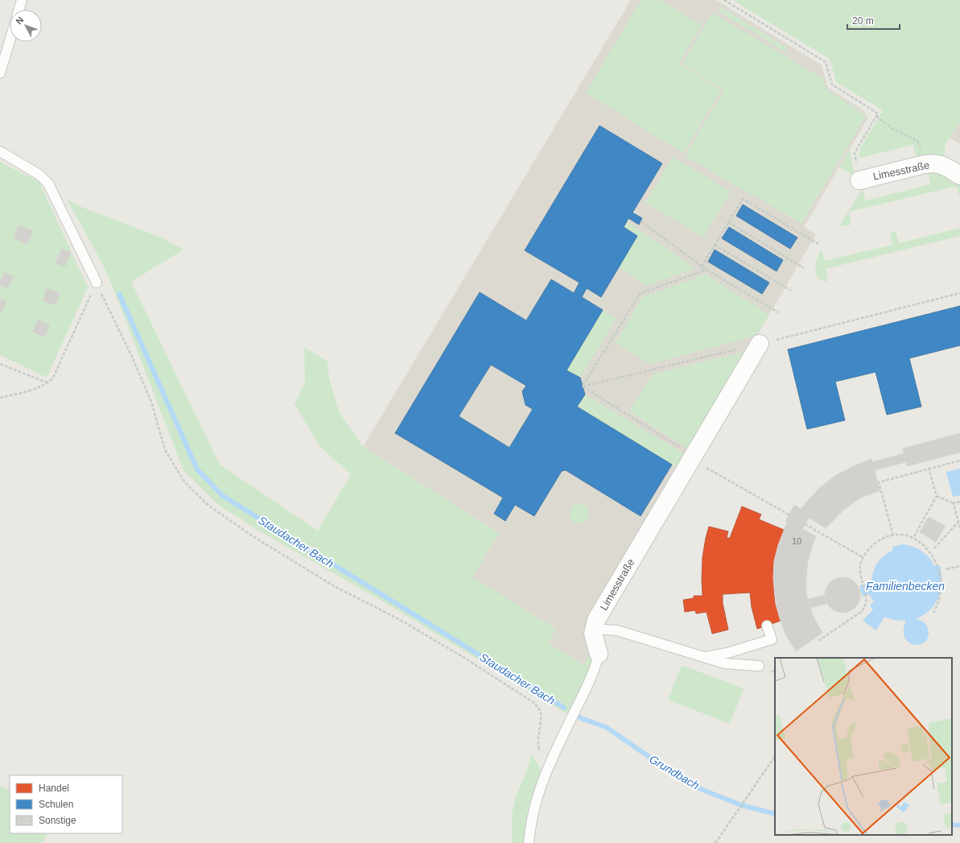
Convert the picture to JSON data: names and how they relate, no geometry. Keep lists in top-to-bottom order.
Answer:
{
  "streets": {
    "street": ["Limesstraße"]
  },
  "water": ["Staudacher Bach", "Familienbecken", "Grundbach"],
  "house_numbers": ["10"],
  "legend": ["Handel", "Schulen", "Sonstige"],
  "scale_bar": "20 m",
  "north": "top left"
}
